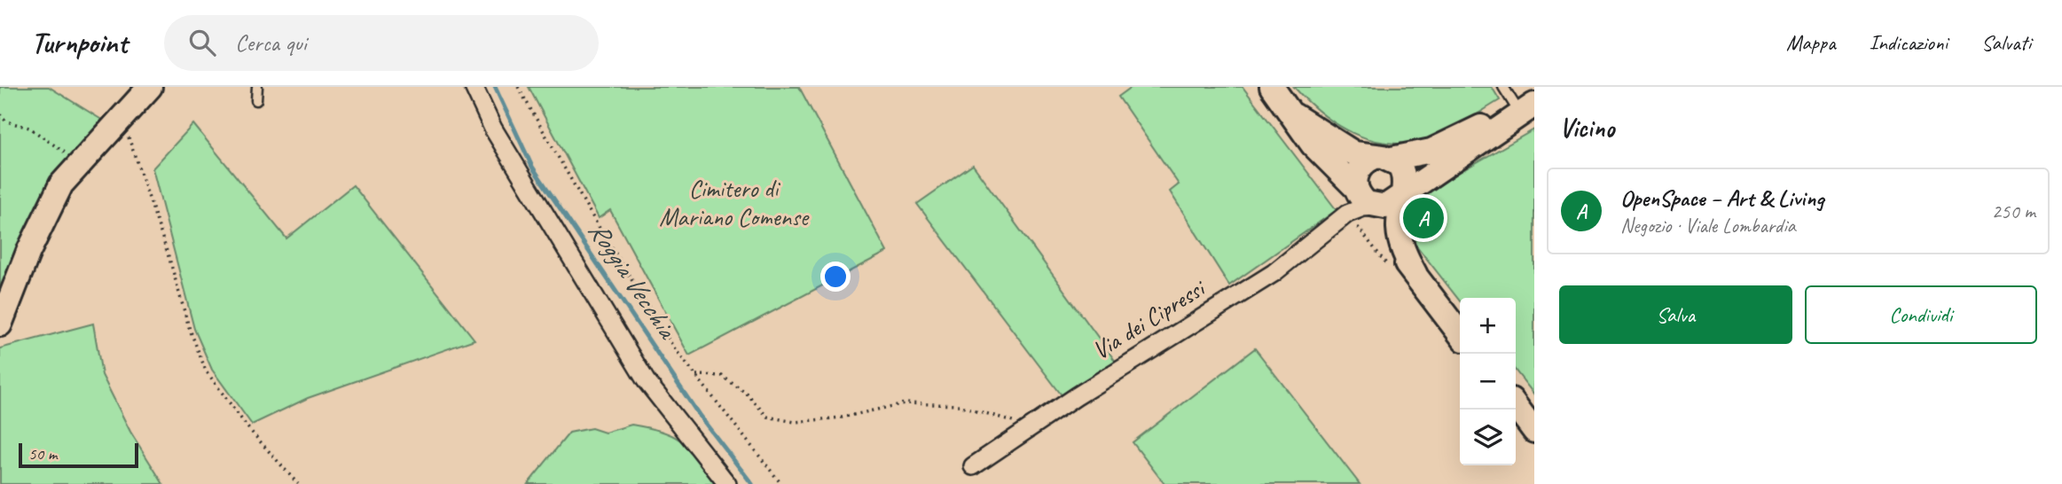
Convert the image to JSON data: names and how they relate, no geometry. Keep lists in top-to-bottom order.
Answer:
{
  "streets": {
    "street": ["Via dei Cipressi"]
  },
  "water": ["Roggia Vecchia"],
  "parks": ["Cimitero di Mariano Comense"],
  "scale_bar": "50 m",
  "page": {
    "header": "Turnpoint",
    "search": "Cerca qui",
    "nav": ["Mappa", "Indicazioni", "Salvati"],
    "heading": "Vicino",
    "list": [
      {
        "mark": "A",
        "name": "OpenSpace – Art & Living",
        "note": "Negozio · Viale Lombardia",
        "value": "250 m"
      }
    ],
    "pins": "A",
    "buttons": ["Salva", "Condividi"],
    "map_buttons": ["+", "−"],
    "scale": "50 m"
  }
}
